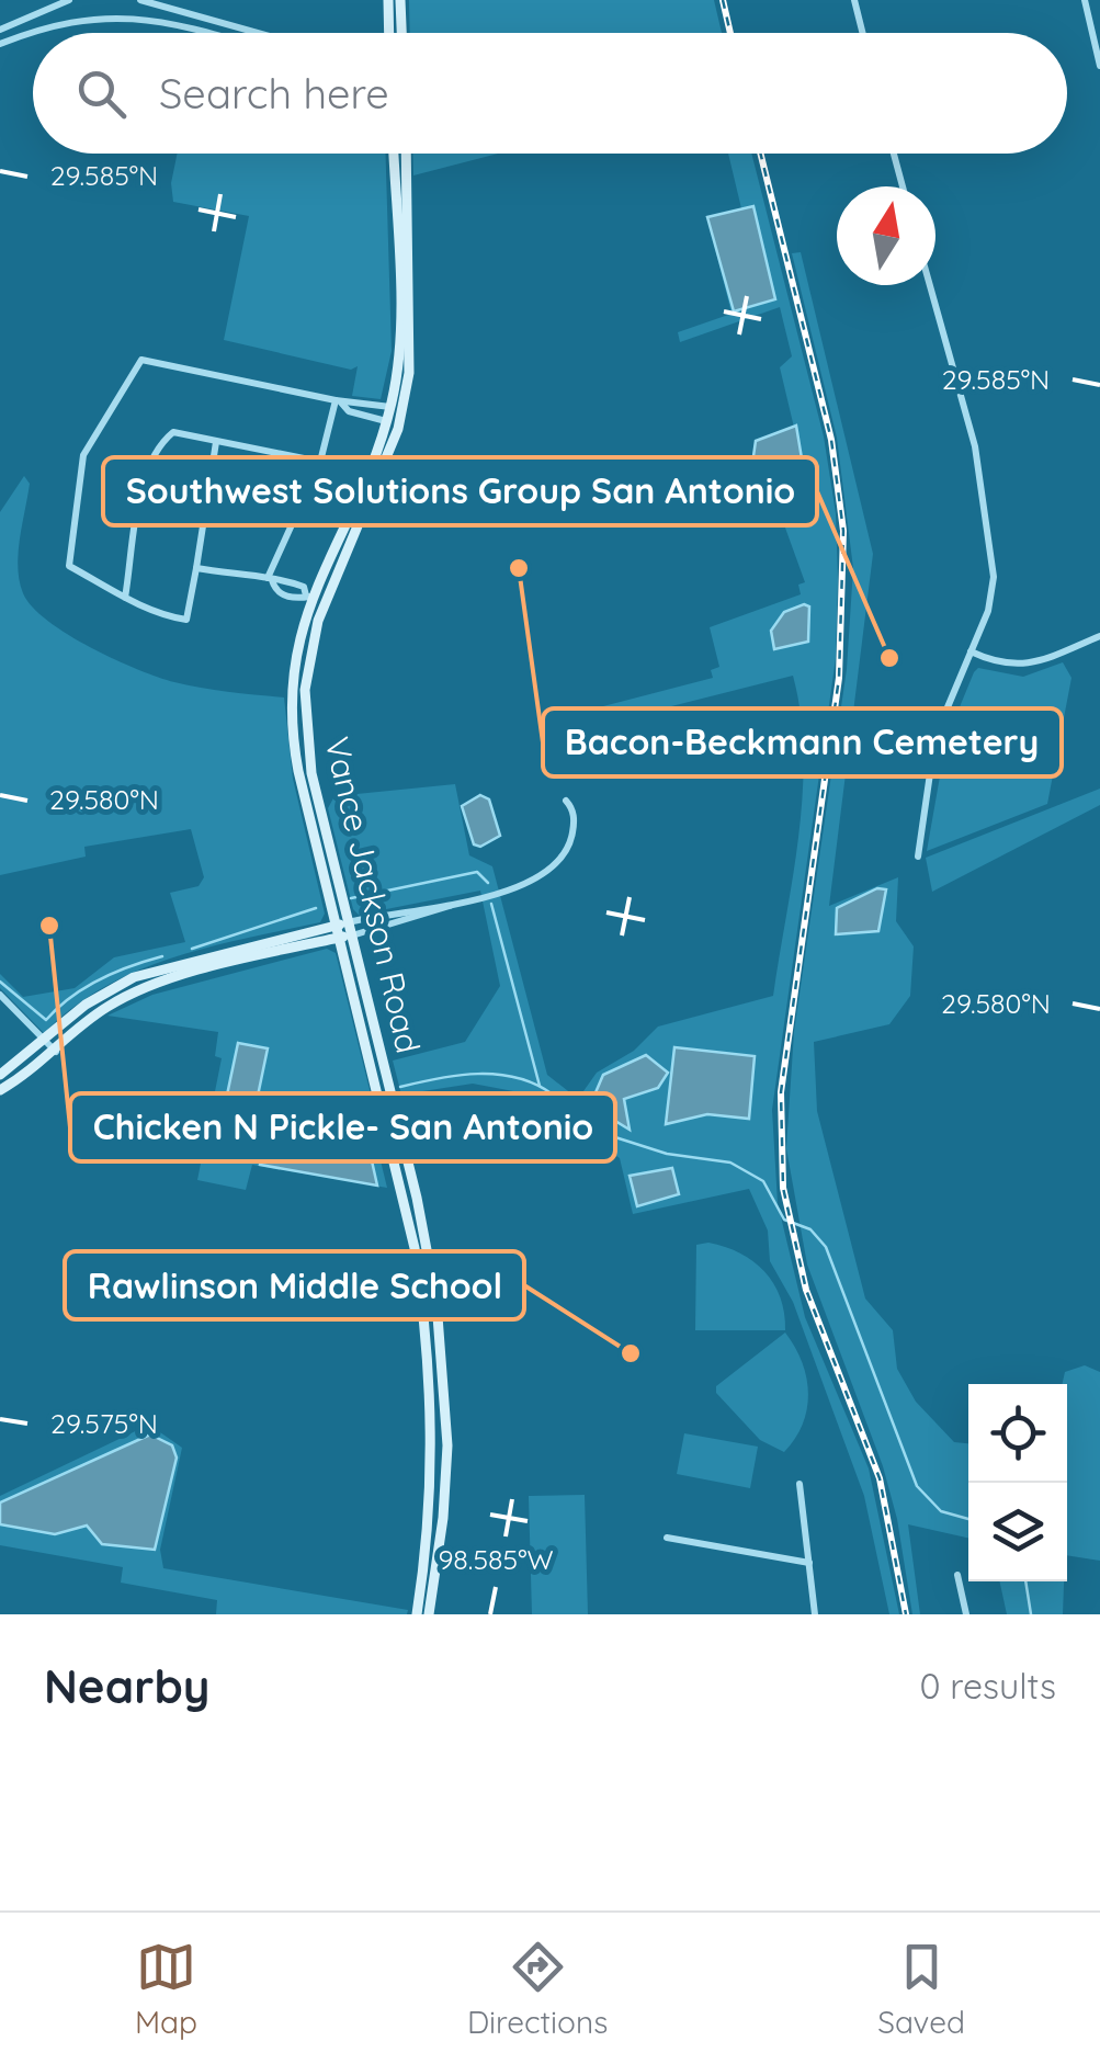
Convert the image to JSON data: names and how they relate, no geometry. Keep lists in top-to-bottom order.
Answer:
{
  "streets": {
    "main road": ["Vance Jackson Road"]
  },
  "places": [
    "Bacon-Beckmann Cemetery",
    "Southwest Solutions Group San Antonio",
    "Chicken N Pickle- San Antonio",
    "Rawlinson Middle School"
  ],
  "north": "top",
  "page": {
    "search": "Search here",
    "heading": ["Nearby", "0 results"],
    "nav": ["Map", "Directions", "Saved"]
  },
  "coordinates": [
    "29.585°N",
    "29.580°N",
    "29.575°N",
    "98.585°W"
  ]
}
